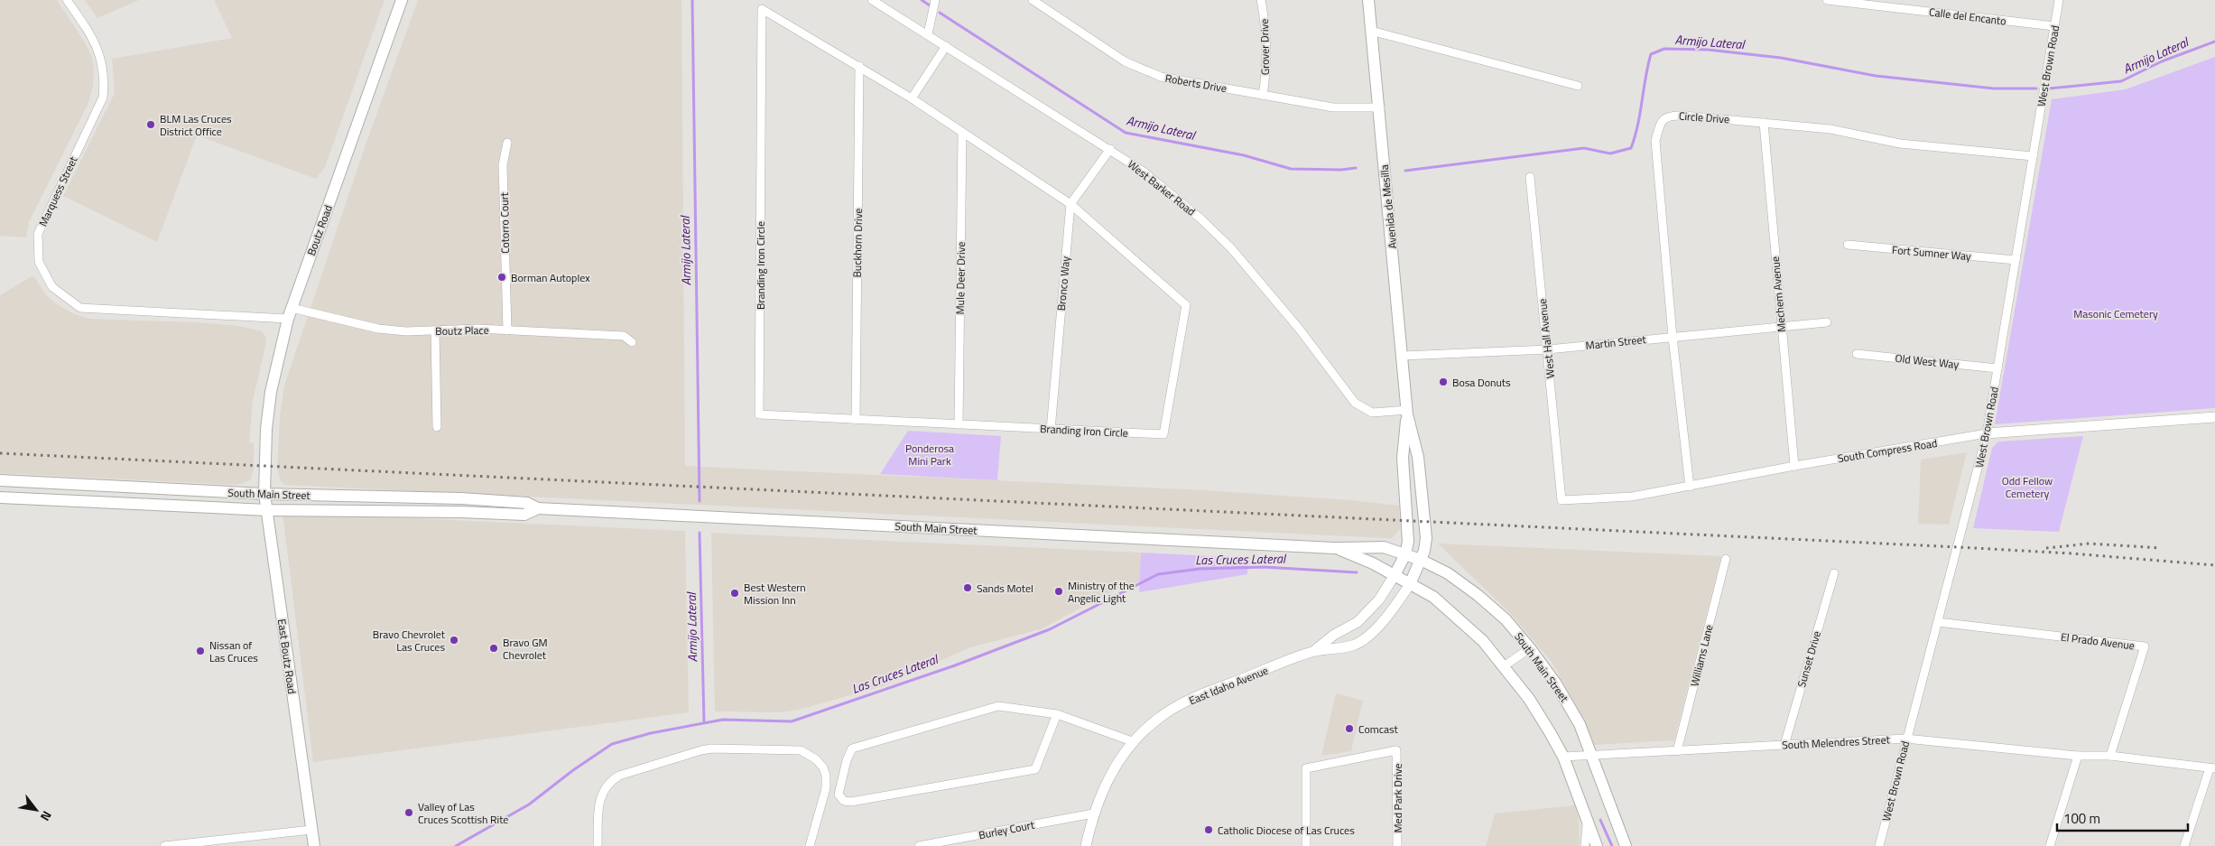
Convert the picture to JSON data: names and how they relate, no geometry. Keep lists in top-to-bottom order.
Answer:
{
  "streets": {
    "main road": [
      "Avenida de Mesilla",
      "Boutz Road",
      "South Main Street",
      "East Boutz Road"
    ],
    "street": [
      "Calle del Encanto",
      "Grover Drive",
      "West Brown Road",
      "Roberts Drive",
      "Circle Drive",
      "West Barker Road",
      "Marquess Street",
      "Cotorro Court",
      "Buckhorn Drive",
      "Fort Sumner Way",
      "Branding Iron Circle",
      "Mule Deer Drive",
      "Bronco Way",
      "Mechem Avenue",
      "Boutz Place",
      "West Hall Avenue",
      "Martin Street",
      "Old West Way",
      "South Compress Road",
      "El Prado Avenue",
      "Williams Lane",
      "Sunset Drive",
      "East Idaho Avenue",
      "South Melendres Street",
      "Med Park Drive",
      "Burley Court"
    ]
  },
  "crossings": [
    ["Calle del Encanto", "West Brown Road"],
    ["Grover Drive", "Roberts Drive"],
    ["West Brown Road", "Circle Drive"],
    ["West Brown Road", "Fort Sumner Way"],
    ["West Brown Road", "Old West Way"],
    ["West Brown Road", "South Compress Road"],
    ["West Brown Road", "El Prado Avenue"],
    ["West Brown Road", "South Melendres Street"],
    ["Roberts Drive", "Avenida de Mesilla"],
    ["Circle Drive", "Mechem Avenue"],
    ["Circle Drive", "Martin Street"],
    ["Circle Drive", "South Compress Road"],
    ["West Barker Road", "Avenida de Mesilla"],
    ["Marquess Street", "Boutz Road"],
    ["Avenida de Mesilla", "Martin Street"],
    ["Avenida de Mesilla", "South Main Street"],
    ["Avenida de Mesilla", "East Idaho Avenue"],
    ["Cotorro Court", "Boutz Place"],
    ["Boutz Road", "Boutz Place"],
    ["Boutz Road", "East Boutz Road"],
    ["Buckhorn Drive", "Branding Iron Circle"],
    ["Branding Iron Circle", "Mule Deer Drive"],
    ["Branding Iron Circle", "Bronco Way"],
    ["Mechem Avenue", "Martin Street"],
    ["Mechem Avenue", "South Compress Road"],
    ["West Hall Avenue", "Martin Street"],
    ["West Hall Avenue", "South Compress Road"],
    ["South Main Street", "East Boutz Road"],
    ["South Main Street", "East Idaho Avenue"],
    ["South Main Street", "South Melendres Street"],
    ["El Prado Avenue", "South Melendres Street"],
    ["Williams Lane", "South Melendres Street"],
    ["Sunset Drive", "South Melendres Street"],
    ["East Idaho Avenue", "Burley Court"]
  ],
  "water": ["Armijo Lateral", "Las Cruces Lateral"],
  "parks": ["Masonic Cemetery", "Ponderosa Mini Park", "Odd Fellow Cemetery"],
  "places": [
    "BLM Las Cruces District Office",
    "Borman Autoplex",
    "Bosa Donuts",
    "Sands Motel",
    "Ministry of the Angelic Light",
    "Best Western Mission Inn",
    "Bravo Chevrolet Las Cruces",
    "Bravo GM Chevrolet",
    "Nissan of Las Cruces",
    "Comcast",
    "Valley of Las Cruces Scottish Rite",
    "Catholic Diocese of Las Cruces"
  ],
  "scale_bar": "100 m",
  "north": "bottom right"
}
